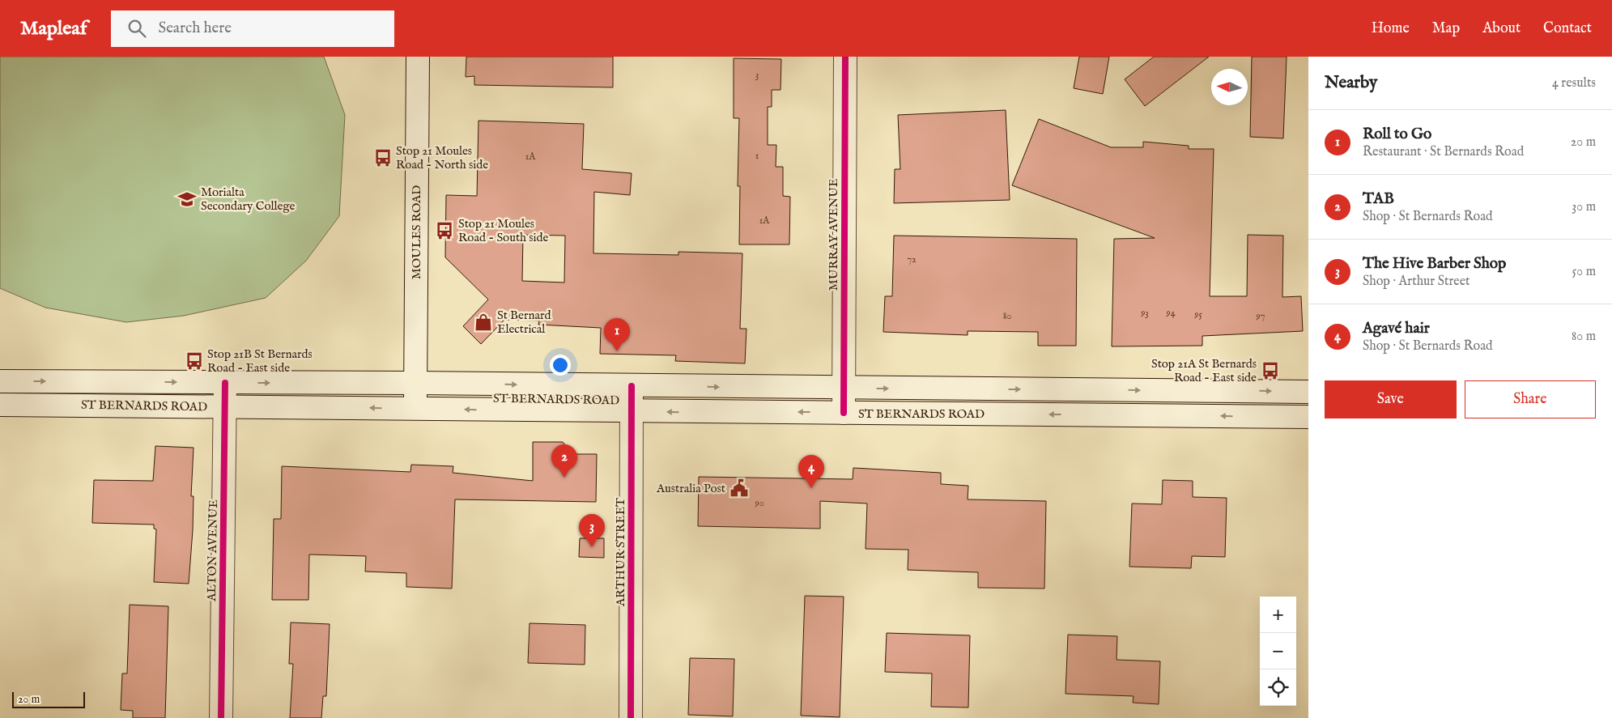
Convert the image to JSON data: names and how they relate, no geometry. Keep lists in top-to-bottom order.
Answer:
{
  "streets": {
    "main road": [
      "MOULES ROAD",
      "MURRAY AVENUE",
      "ST BERNARDS ROAD",
      "ALTON AVENUE",
      "ARTHUR STREET"
    ]
  },
  "crossings": [
    ["MOULES ROAD", "ST BERNARDS ROAD"],
    ["MURRAY AVENUE", "ST BERNARDS ROAD"],
    ["ST BERNARDS ROAD", "ALTON AVENUE"],
    ["ST BERNARDS ROAD", "ARTHUR STREET"]
  ],
  "places": {
    "bus stop": [
      "Stop 21 Moules Road - North side",
      "Stop 21 Moules Road - South side",
      "Stop 21B St Bernards Road - East side",
      "Stop 21A St Bernards Road - East side"
    ],
    "school or university": ["Morialta Secondary College"],
    "shop": ["St Bernard Electrical"],
    "public building": ["Australia Post"]
  },
  "house_numbers": [
    "3",
    "1",
    "1A",
    "1A",
    "72",
    "93",
    "94",
    "95",
    "80",
    "97",
    "90"
  ],
  "scale_bar": "20 m",
  "north": "left",
  "page": {
    "header": "Mapleaf",
    "search": "Search here",
    "nav": [
      "Home",
      "Map",
      "About",
      "Contact"
    ],
    "heading": ["Nearby", "4 results"],
    "list": [
      {
        "mark": "1",
        "name": "Roll to Go",
        "note": "Restaurant · St Bernards Road",
        "value": "20 m"
      },
      {
        "mark": "2",
        "name": "TAB",
        "note": "Shop · St Bernards Road",
        "value": "30 m"
      },
      {
        "mark": "3",
        "name": "The Hive Barber Shop",
        "note": "Shop · Arthur Street",
        "value": "50 m"
      },
      {
        "mark": "4",
        "name": "Agavé hair",
        "note": "Shop · St Bernards Road",
        "value": "80 m"
      }
    ],
    "pins": [
      "1",
      "2",
      "4",
      "3"
    ],
    "buttons": ["Save", "Share"],
    "map_buttons": ["+", "−"],
    "scale": "20 m"
  }
}
